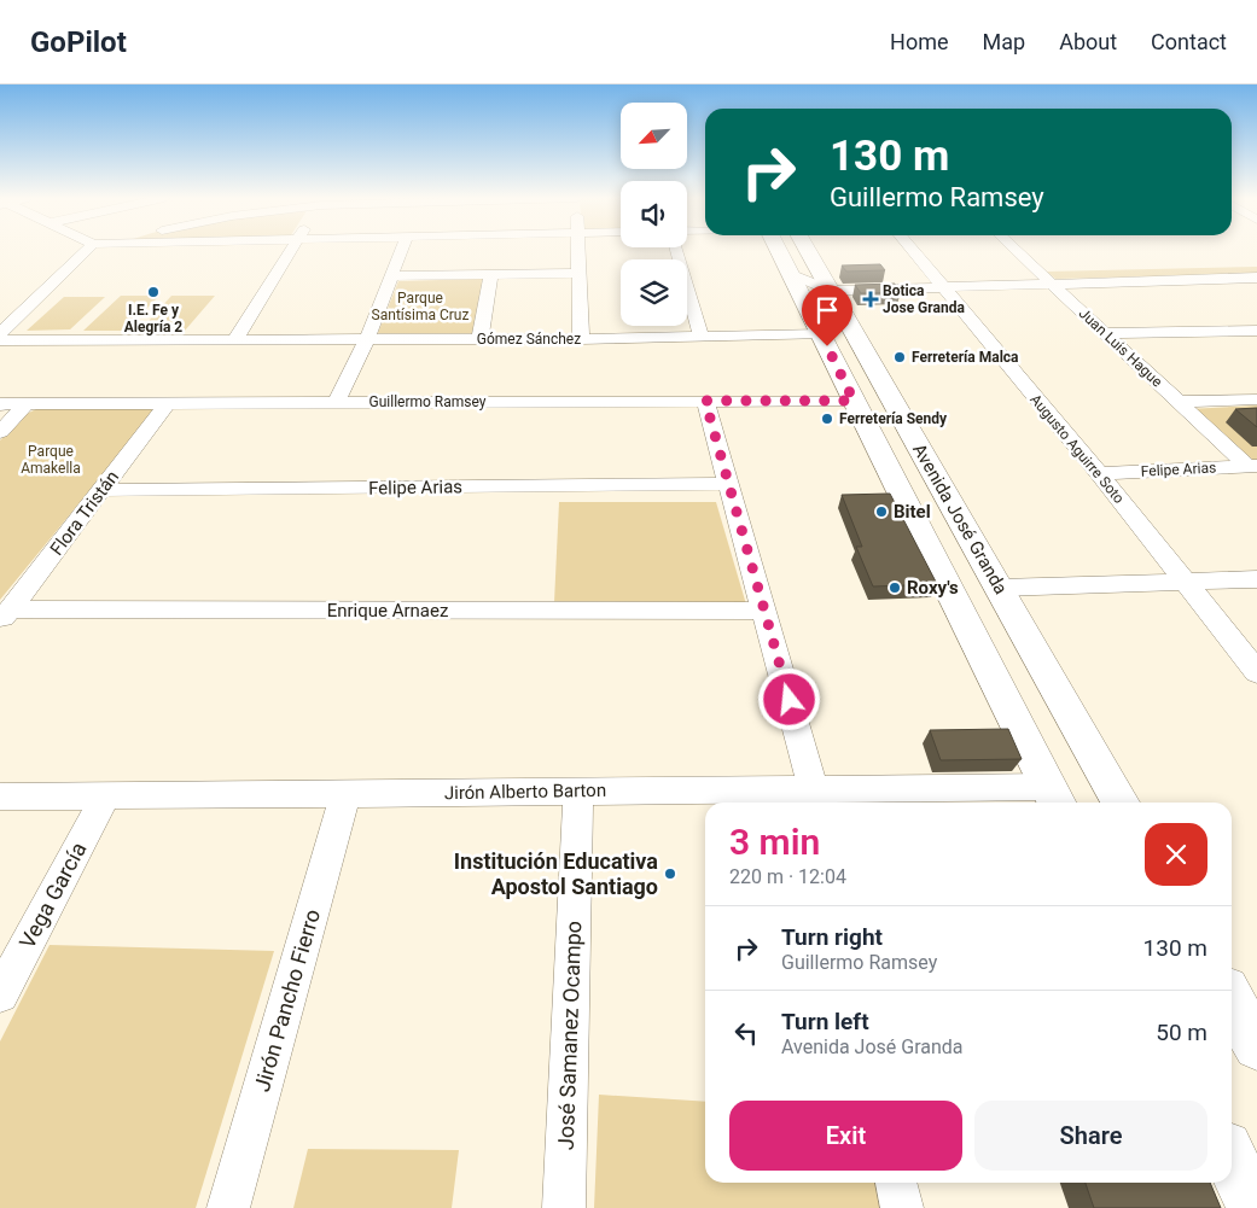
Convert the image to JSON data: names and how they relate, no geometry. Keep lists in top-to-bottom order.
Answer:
{
  "streets": {
    "main road": ["Avenida José Granda"],
    "street": [
      "Gómez Sánchez",
      "Juan Luis Hague",
      "Guillermo Ramsey",
      "Augusto Aguirre Soto",
      "Felipe Arias",
      "Flora Tristán",
      "Enrique Arnaez",
      "Jirón Alberto Barton",
      "Vega García",
      "Jirón Pancho Fierro",
      "José Samanez Ocampo"
    ]
  },
  "crossings": [
    ["Gómez Sánchez", "Avenida José Granda"],
    ["Juan Luis Hague", "Felipe Arias"],
    ["Guillermo Ramsey", "Flora Tristán"],
    ["Guillermo Ramsey", "Avenida José Granda"],
    ["Augusto Aguirre Soto", "Felipe Arias"],
    ["Felipe Arias", "Flora Tristán"],
    ["Flora Tristán", "Enrique Arnaez"],
    ["Avenida José Granda", "Jirón Alberto Barton"],
    ["Jirón Alberto Barton", "Vega García"],
    ["Jirón Alberto Barton", "Jirón Pancho Fierro"],
    ["Jirón Alberto Barton", "José Samanez Ocampo"]
  ],
  "parks": ["Parque Santísima Cruz", "Parque Amakella"],
  "places": {
    "other": [
      "I.E. Fe y Alegría 2",
      "Ferretería Malca",
      "Ferretería Sendy",
      "Bitel",
      "Roxy's",
      "Institución Educativa Apostol Santiago"
    ],
    "health": ["Botica Jose Granda"]
  },
  "north": "bottom left",
  "page": {
    "header": "GoPilot",
    "nav": [
      "Home",
      "Map",
      "About",
      "Contact"
    ],
    "turn": ["130 m", "Guillermo Ramsey"],
    "heading": ["3 min", "220 m · 12:04"],
    "list": [
      {
        "name": "Turn right",
        "note": "Guillermo Ramsey",
        "value": "130 m"
      },
      {
        "name": "Turn left",
        "note": "Avenida José Granda",
        "value": "50 m"
      }
    ],
    "buttons": ["Exit", "Share"]
  }
}
